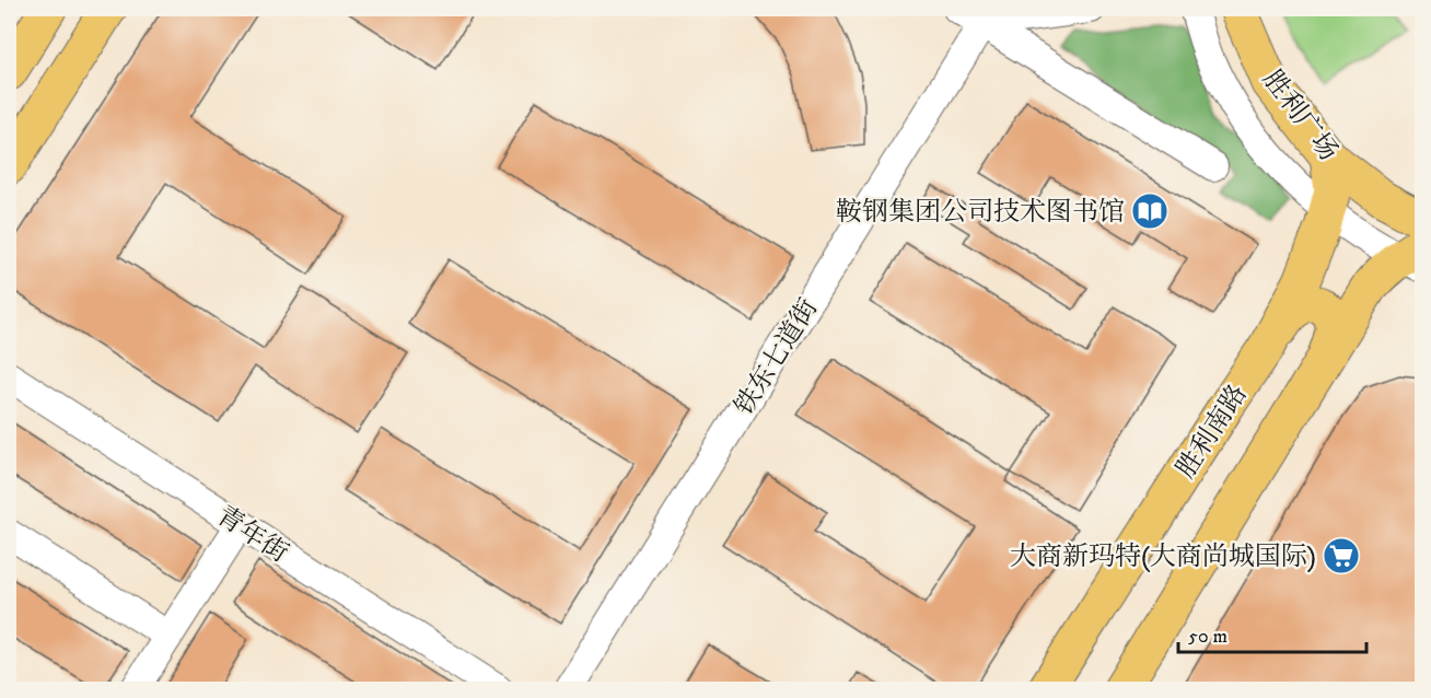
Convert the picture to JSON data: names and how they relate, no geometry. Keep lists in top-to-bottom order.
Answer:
{
  "streets": {
    "main road": ["胜利广场", "胜利南路"],
    "street": ["铁东七道街", "青年街"]
  },
  "crossings": [
    ["胜利广场", "胜利南路"]
  ],
  "places": {
    "library": ["鞍钢集团公司技术图书馆"],
    "supermarket": ["大商新玛特(大商尚城国际)"]
  },
  "scale_bar": "50 m"
}
